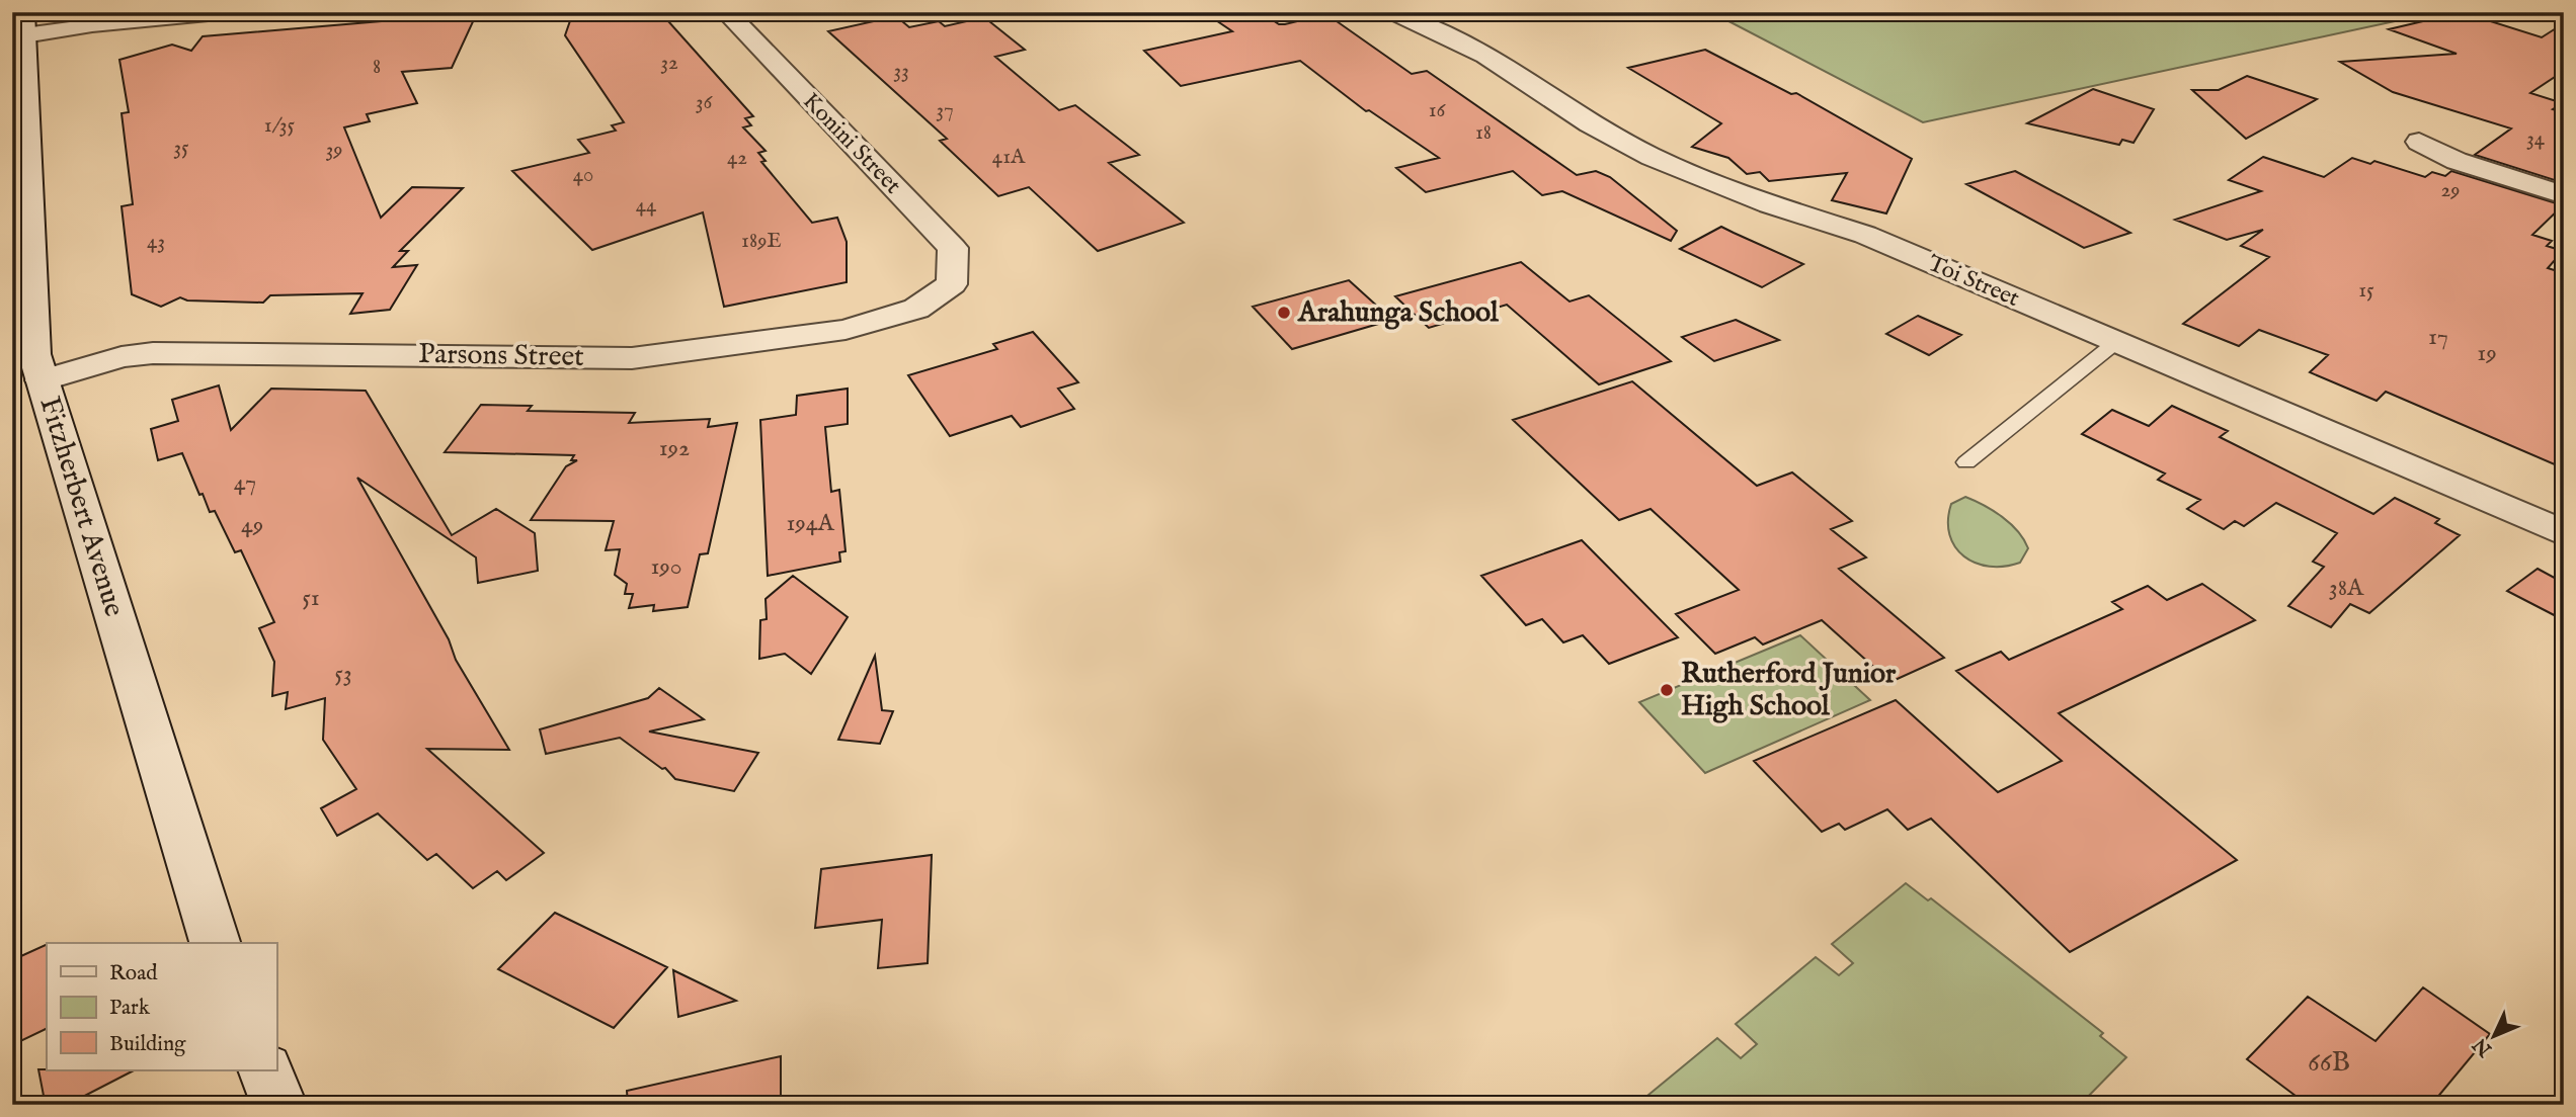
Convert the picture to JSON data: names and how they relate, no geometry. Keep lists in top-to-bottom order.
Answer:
{
  "streets": {
    "street": [
      "Konini Street",
      "Toi Street",
      "Parsons Street",
      "Fitzherbert Avenue"
    ]
  },
  "crossings": [
    ["Konini Street", "Parsons Street"],
    ["Parsons Street", "Fitzherbert Avenue"]
  ],
  "places": ["Arahunga School", "Rutherford Junior High School"],
  "house_numbers": [
    "32",
    "8",
    "33",
    "36",
    "37",
    "16",
    "1/35",
    "18",
    "34",
    "35",
    "39",
    "41A",
    "42",
    "40",
    "29",
    "44",
    "189E",
    "43",
    "15",
    "17",
    "19",
    "192",
    "47",
    "194A",
    "49",
    "190",
    "38A",
    "51",
    "53",
    "66B"
  ],
  "legend": ["Road", "Park", "Building"],
  "north": "bottom left"
}
